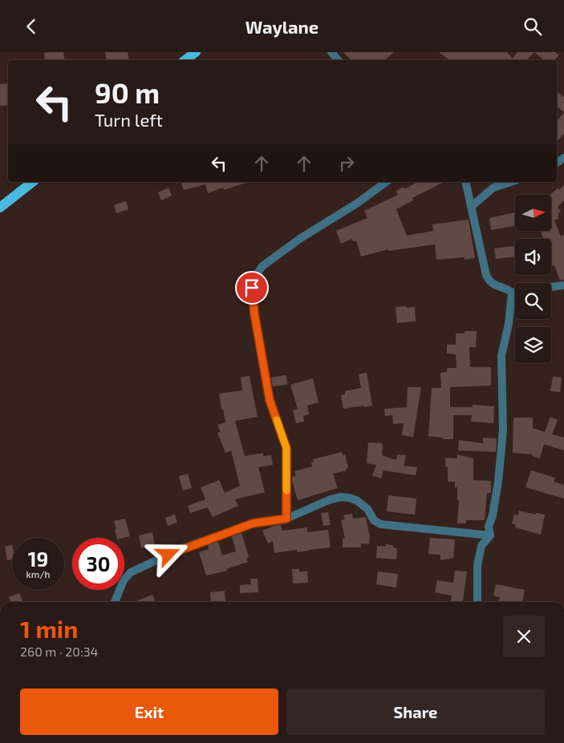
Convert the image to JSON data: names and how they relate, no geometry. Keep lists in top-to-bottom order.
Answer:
{
  "north": "right",
  "page": {
    "header": "Waylane",
    "turn": ["90 m", "Turn left"],
    "speed": "19 km/h",
    "limit": "30",
    "heading": ["1 min", "260 m · 20:34"],
    "buttons": ["Exit", "Share"]
  }
}
